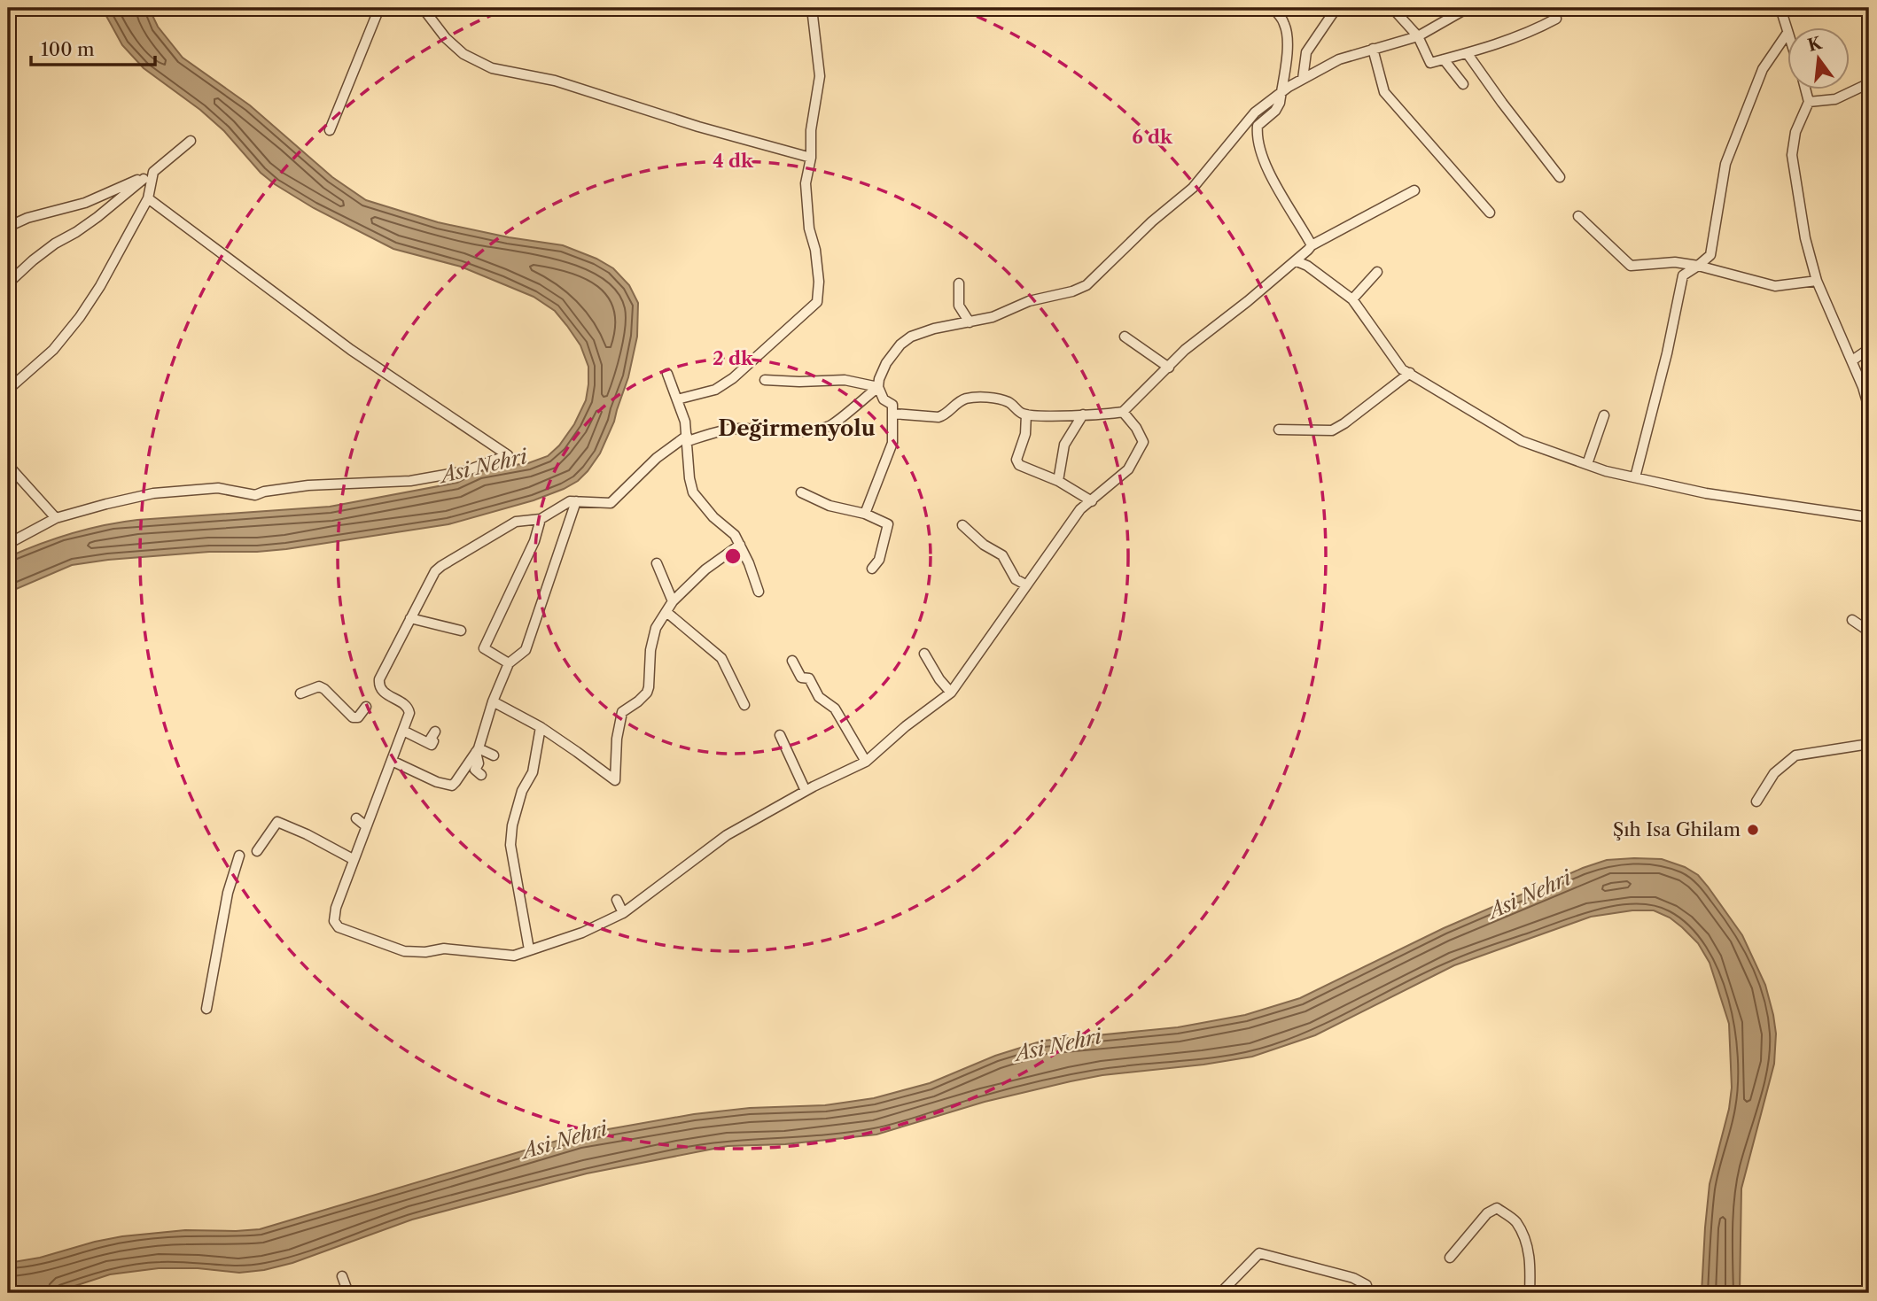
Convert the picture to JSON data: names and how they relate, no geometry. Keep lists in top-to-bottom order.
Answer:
{
  "districts": ["Değirmenyolu"],
  "water": ["Asi Nehri"],
  "places": ["Şıh Isa Ghilam"],
  "scale_bar": "100 m",
  "north": "top",
  "rings": ["6 dk", "4 dk", "2 dk"]
}
